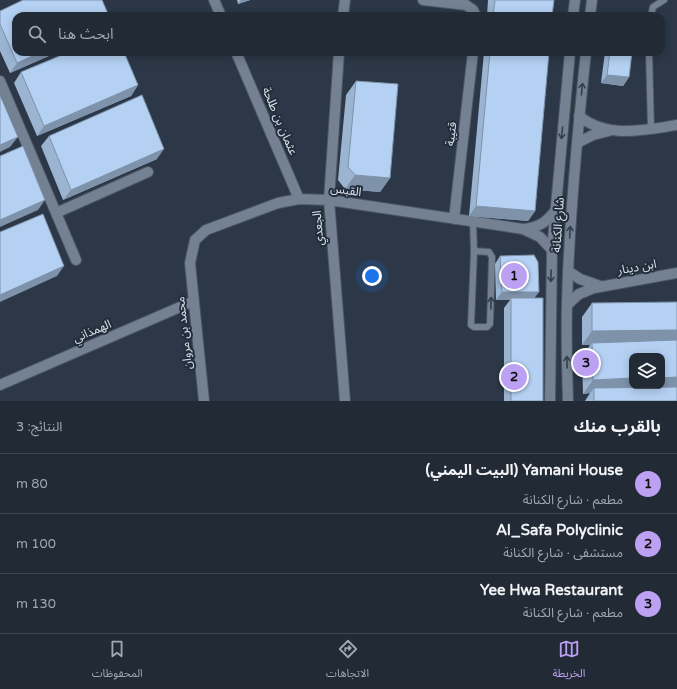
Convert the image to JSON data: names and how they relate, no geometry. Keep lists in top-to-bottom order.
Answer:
{
  "streets": {
    "street": [
      "عثمان بن طلحة",
      "قتيبة",
      "القبس",
      "شارع الكنانة",
      "الجعدي",
      "ابن دينار",
      "الهمذاني",
      "محمد بن مروان"
    ]
  },
  "crossings": [
    ["عثمان بن طلحة", "القبس"],
    ["قتيبة", "القبس"],
    ["القبس", "شارع الكنانة"],
    ["القبس", "الجعدي"],
    ["القبس", "محمد بن مروان"],
    ["شارع الكنانة", "ابن دينار"],
    ["الهمذاني", "محمد بن مروان"]
  ],
  "page": {
    "search": "ابحث هنا",
    "pins": ["1", "3", "2"],
    "heading": ["بالقرب منك", "النتائج: 3"],
    "list": [
      {
        "mark": "1",
        "name": "Yamani House (البيت اليمني)",
        "note": "مطعم · شارع الكنانة",
        "value": "80 m"
      },
      {
        "mark": "2",
        "name": "Al_Safa Polyclinic",
        "note": "مستشفى · شارع الكنانة",
        "value": "100 m"
      },
      {
        "mark": "3",
        "name": "Yee Hwa Restaurant",
        "note": "مطعم · شارع الكنانة",
        "value": "130 m"
      }
    ],
    "nav": ["الخريطة", "الاتجاهات", "المحفوظات"]
  }
}
